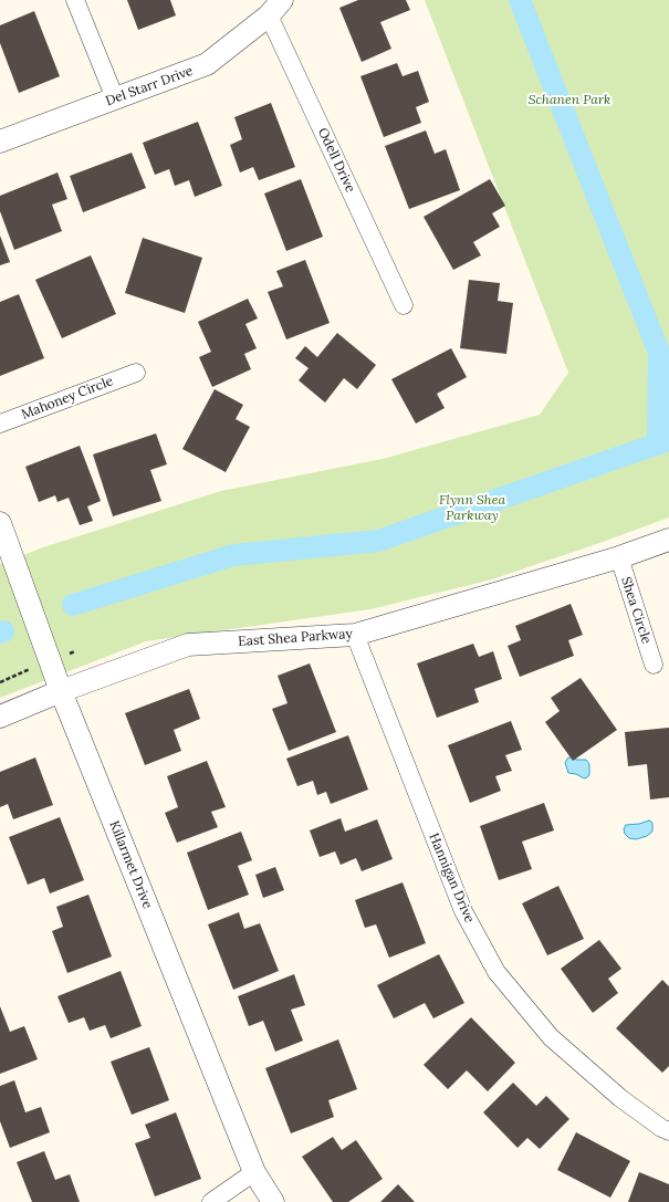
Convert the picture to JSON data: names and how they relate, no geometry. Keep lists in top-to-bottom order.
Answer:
{
  "streets": {
    "street": [
      "Del Starr Drive",
      "Odell Drive",
      "Mahoney Circle",
      "Shea Circle",
      "East Shea Parkway",
      "Killarmet Drive",
      "Hannigan Drive"
    ]
  },
  "crossings": [
    ["Del Starr Drive", "Odell Drive"],
    ["Shea Circle", "East Shea Parkway"],
    ["East Shea Parkway", "Killarmet Drive"],
    ["East Shea Parkway", "Hannigan Drive"]
  ],
  "parks": ["Schanen Park", "Flynn Shea Parkway"]
}
